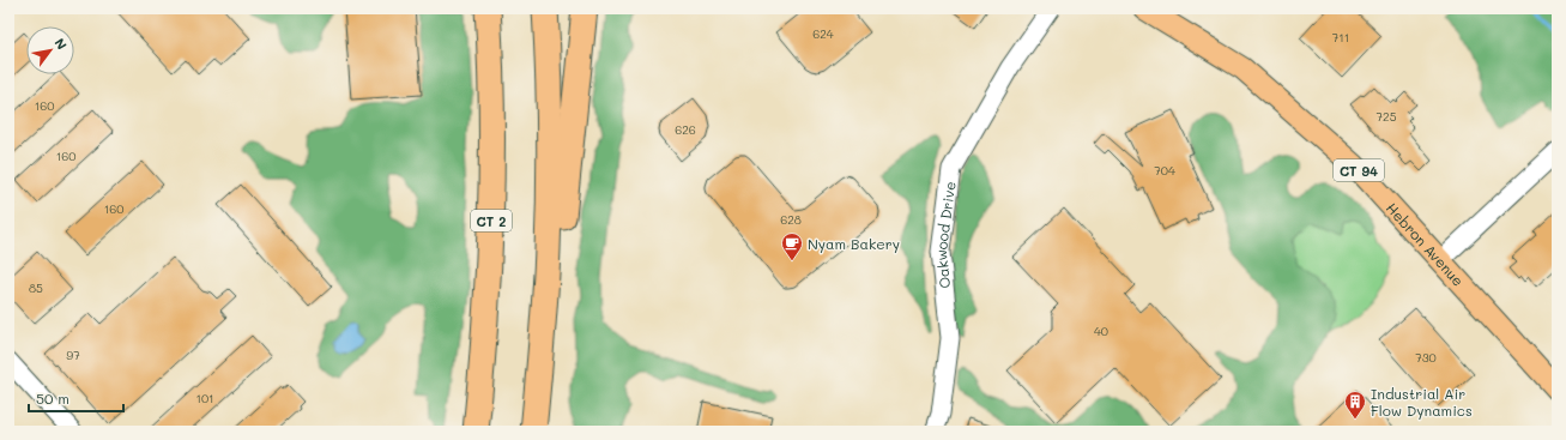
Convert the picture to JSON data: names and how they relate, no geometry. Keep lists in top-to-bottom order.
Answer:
{
  "streets": {
    "highway": ["CT 2"],
    "main road": ["CT 94", "Hebron Avenue"],
    "street": ["Oakwood Drive"]
  },
  "places": {
    "cafe": ["Nyam Bakery"],
    "building": ["Industrial Air Flow Dynamics"]
  },
  "house_numbers": [
    "624",
    "711",
    "160",
    "725",
    "626",
    "160",
    "704",
    "160",
    "628",
    "85",
    "40",
    "97",
    "730",
    "101"
  ],
  "scale_bar": "50 m",
  "north": "top right"
}
